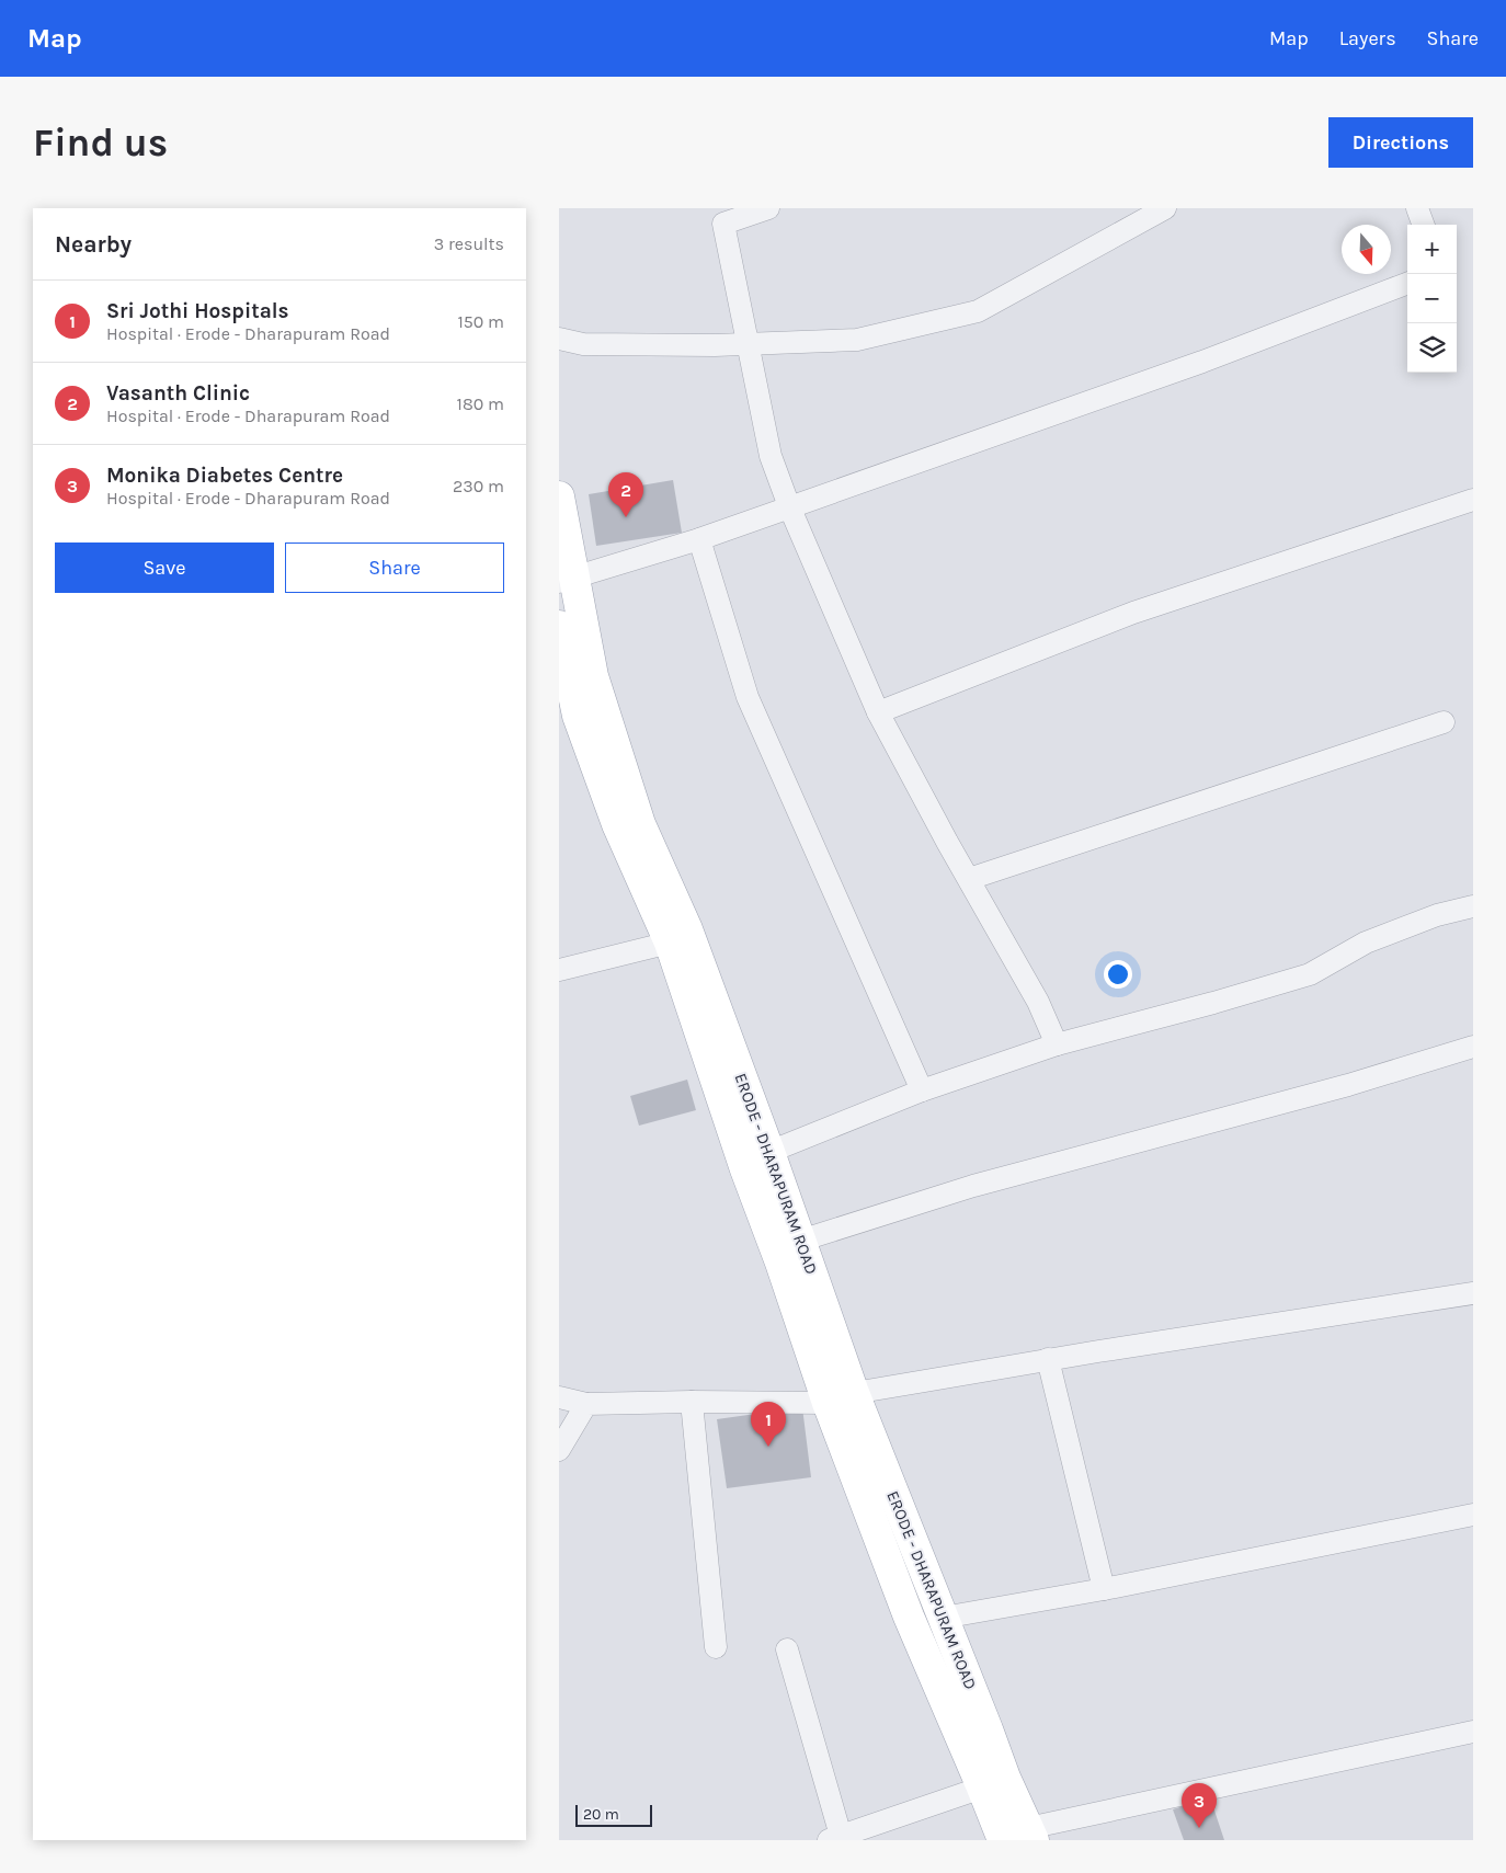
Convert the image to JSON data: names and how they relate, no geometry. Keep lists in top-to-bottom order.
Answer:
{
  "streets": {
    "main road": ["ERODE - DHARAPURAM ROAD"]
  },
  "scale_bar": "20 m",
  "north": "bottom",
  "page": {
    "header": "Map",
    "nav": ["Map", "Layers", "Share"],
    "buttons": [
      "Directions",
      ["Save", "Share"]
    ],
    "title": "Find us",
    "heading": ["Nearby", "3 results"],
    "map_buttons": ["+", "−"],
    "list": [
      {
        "mark": "1",
        "name": "Sri Jothi Hospitals",
        "note": "Hospital · Erode - Dharapuram Road",
        "value": "150 m"
      },
      {
        "mark": "2",
        "name": "Vasanth Clinic",
        "note": "Hospital · Erode - Dharapuram Road",
        "value": "180 m"
      },
      {
        "mark": "3",
        "name": "Monika Diabetes Centre",
        "note": "Hospital · Erode - Dharapuram Road",
        "value": "230 m"
      }
    ],
    "pins": ["2", "1", "3"],
    "scale": "20 m"
  }
}
